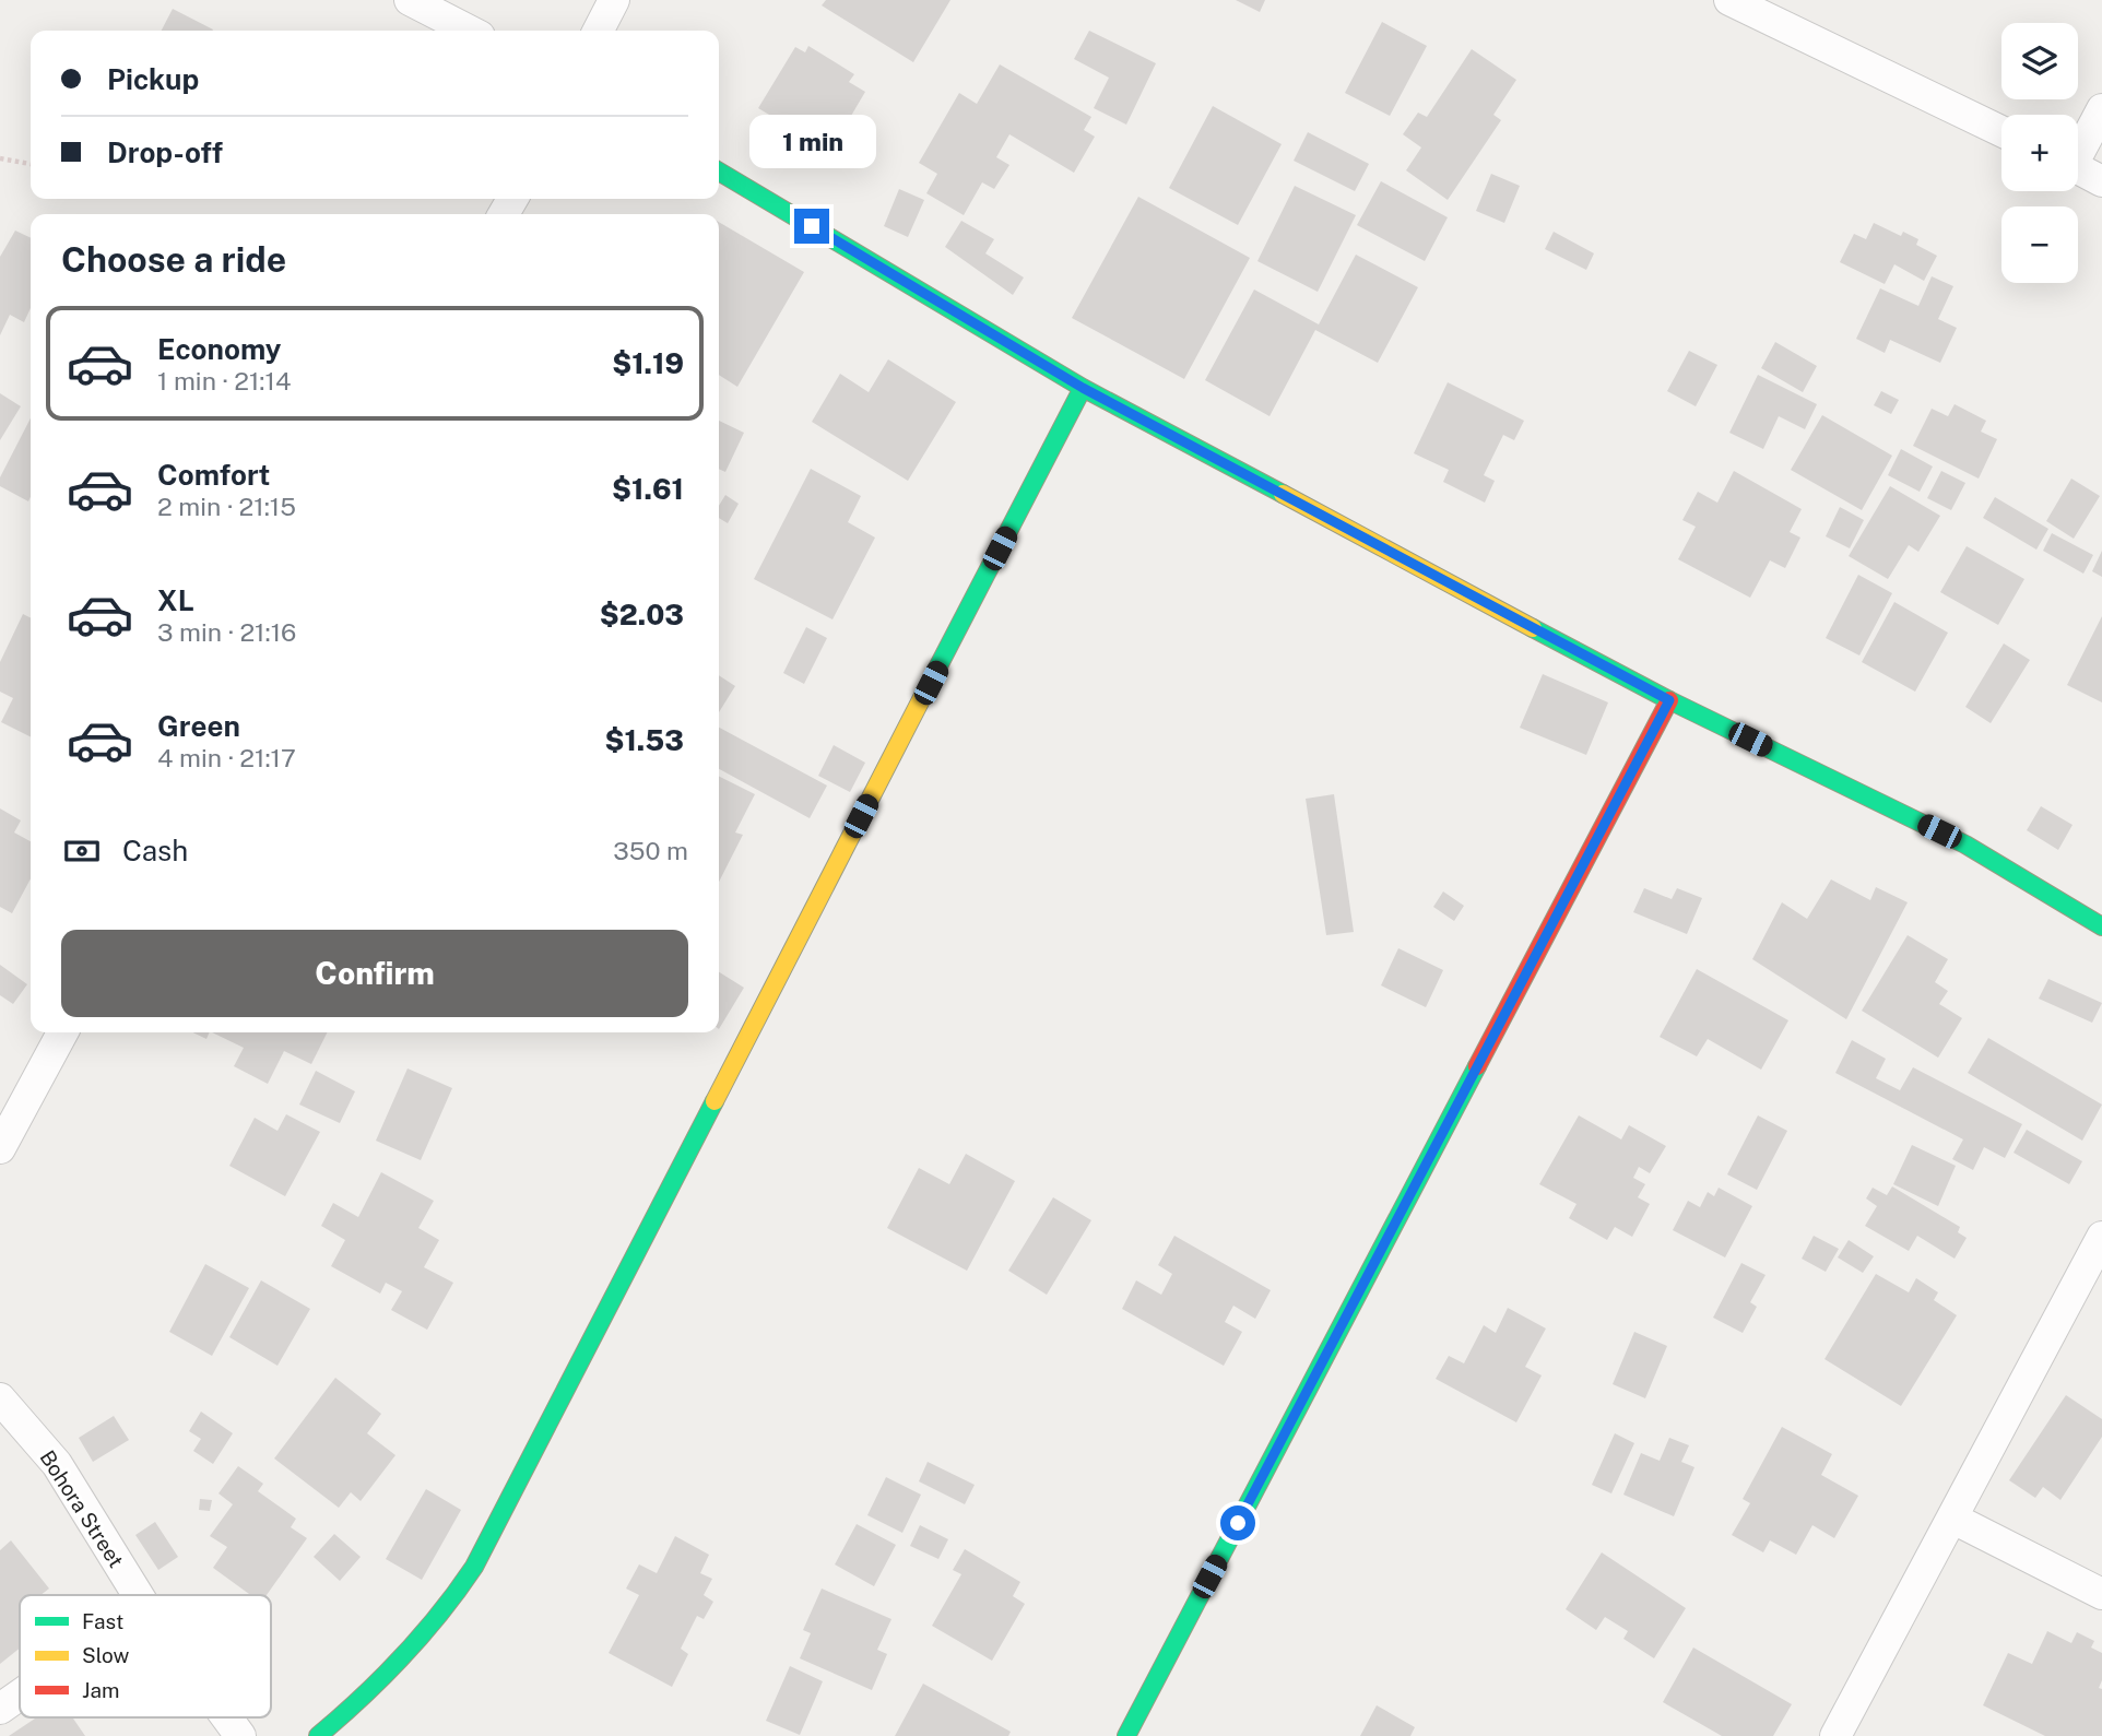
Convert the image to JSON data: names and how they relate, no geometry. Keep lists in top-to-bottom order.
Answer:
{
  "streets": {
    "street": ["Bohora Street"]
  },
  "legend": ["Fast", "Slow", "Jam"],
  "page": {
    "map_buttons": ["+", "−"],
    "banner": ["Pickup", "Drop-off"],
    "bubble": "1 min",
    "heading": "Choose a ride",
    "list": [
      {
        "name": "Economy",
        "note": "1 min · 21:14",
        "value": "$1.19"
      },
      {
        "name": "Comfort",
        "note": "2 min · 21:15",
        "value": "$1.61"
      },
      {
        "name": "XL",
        "note": "3 min · 21:16",
        "value": "$2.03"
      },
      {
        "name": "Green",
        "note": "4 min · 21:17",
        "value": "$1.53"
      }
    ],
    "pay": ["Cash", "350 m"],
    "buttons": "Confirm"
  }
}
